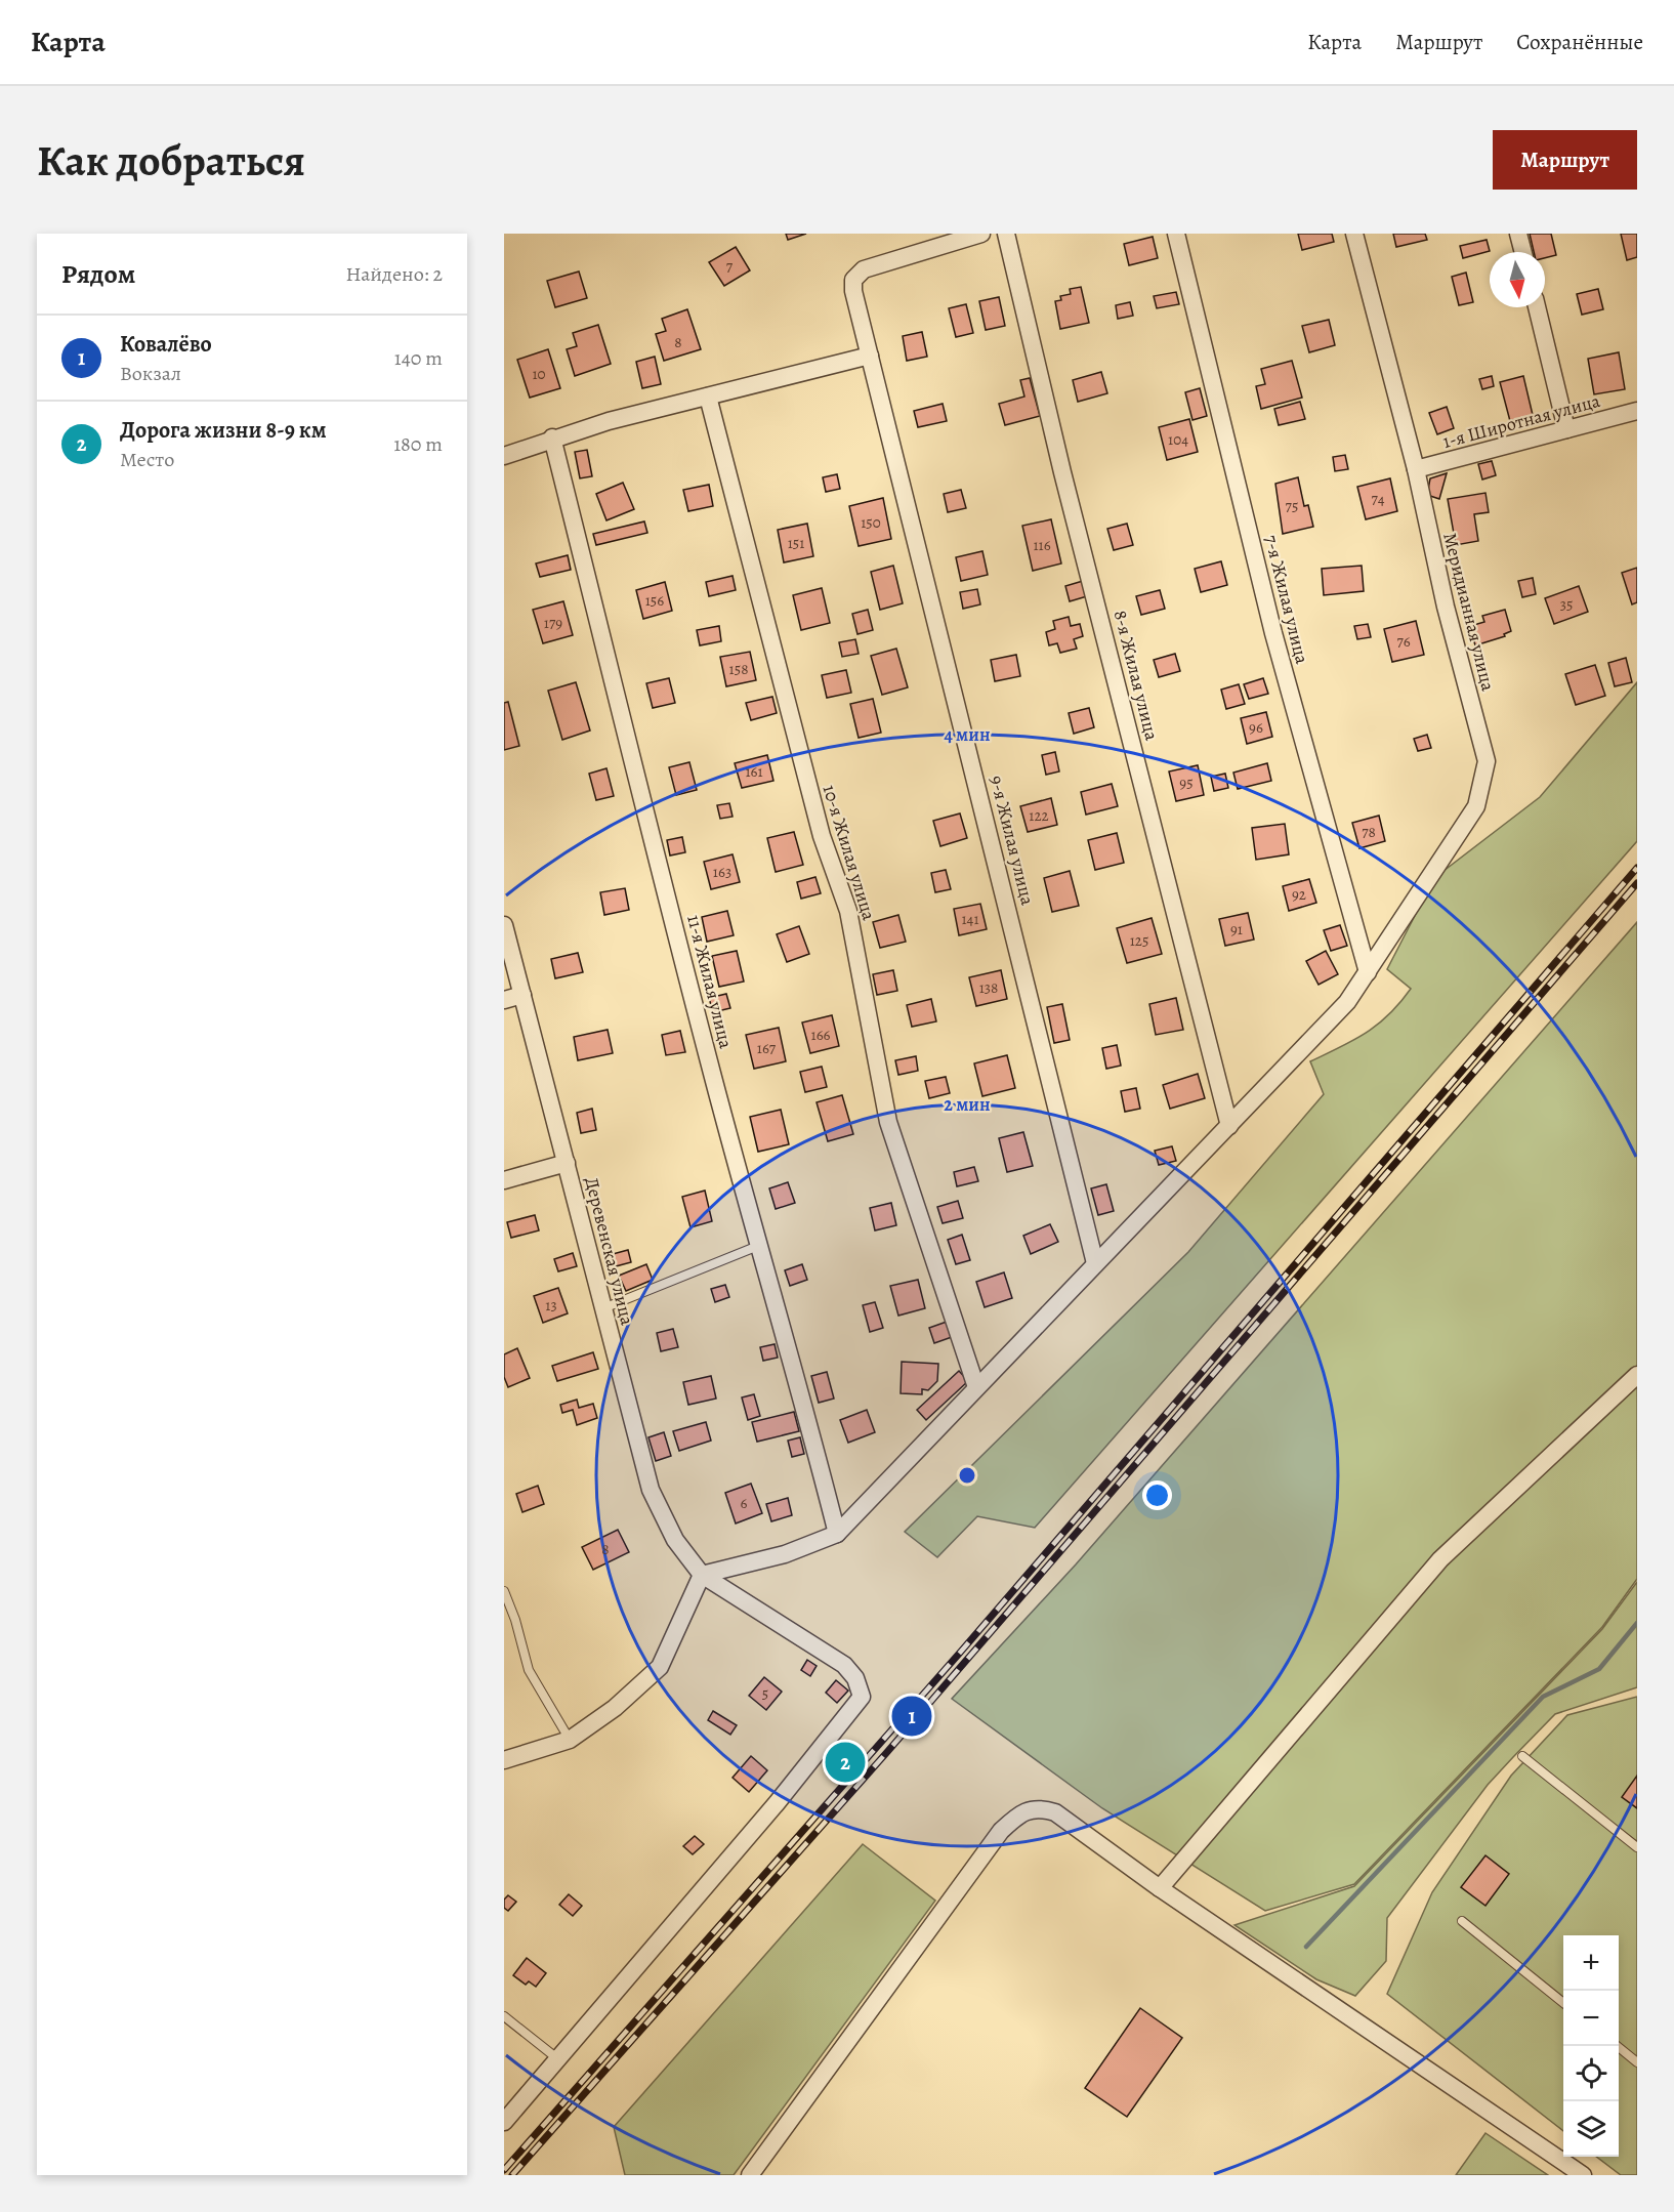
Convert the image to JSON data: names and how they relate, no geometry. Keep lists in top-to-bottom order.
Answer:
{
  "streets": {
    "street": [
      "1-я Широтная улица",
      "7-я Жилая улица",
      "Меридианная улица",
      "8-я Жилая улица",
      "9-я Жилая улица",
      "10-я Жилая улица",
      "11-я Жилая улица",
      "Деревенская улица"
    ]
  },
  "crossings": [
    ["1-я Широтная улица", "Меридианная улица"],
    ["7-я Жилая улица", "Меридианная улица"],
    ["Меридианная улица", "8-я Жилая улица"],
    ["Меридианная улица", "9-я Жилая улица"],
    ["Меридианная улица", "10-я Жилая улица"],
    ["Меридианная улица", "11-я Жилая улица"]
  ],
  "house_numbers": [
    "7",
    "8",
    "10",
    "104",
    "74",
    "75",
    "150",
    "151",
    "116",
    "156",
    "35",
    "179",
    "76",
    "158",
    "96",
    "161",
    "95",
    "122",
    "78",
    "163",
    "92",
    "141",
    "91",
    "125",
    "138",
    "166",
    "167",
    "13",
    "6",
    "8",
    "5"
  ],
  "north": "bottom",
  "page": {
    "header": "Карта",
    "nav": ["Карта", "Маршрут", "Сохранённые"],
    "buttons": "Маршрут",
    "title": "Как добраться",
    "heading": ["Рядом", "Найдено: 2"],
    "list": [
      {
        "mark": "1",
        "name": "Ковалёво",
        "note": "Вокзал",
        "value": "140 m"
      },
      {
        "mark": "2",
        "name": "Дорога жизни 8-9 км",
        "note": "Место",
        "value": "180 m"
      }
    ],
    "pins": ["1", "2"],
    "map_buttons": ["+", "−"]
  },
  "rings": ["4 мин", "2 мин"]
}
